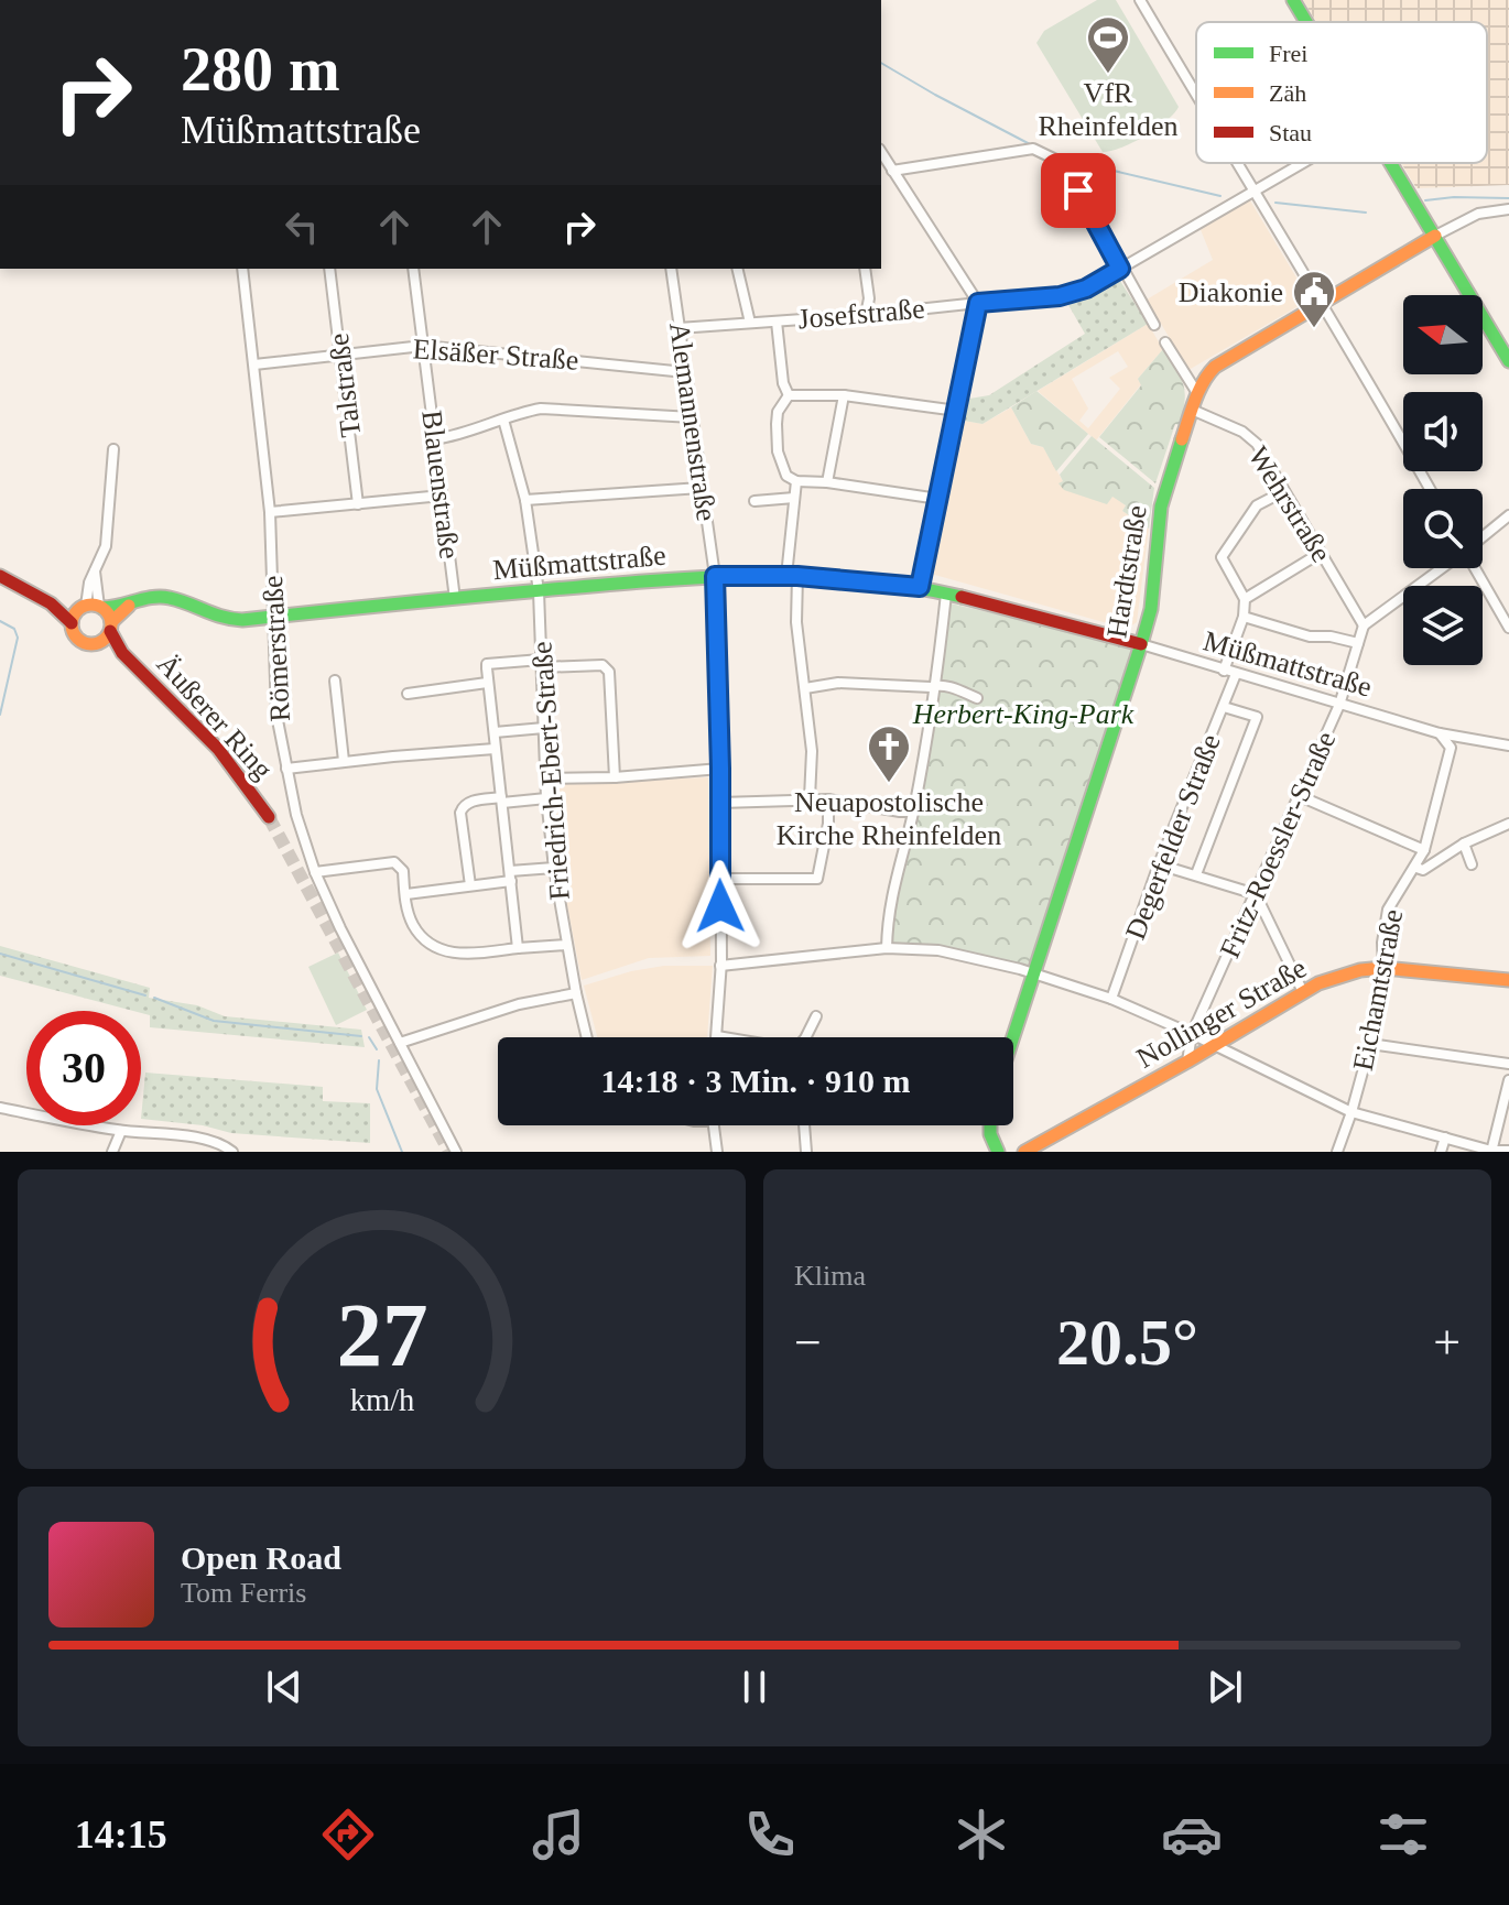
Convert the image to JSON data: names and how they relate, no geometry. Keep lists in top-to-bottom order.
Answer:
{
  "streets": {
    "street": [
      "Josefstraße",
      "Elsäßer Straße",
      "Talstraße",
      "Alemannenstraße",
      "Blauenstraße",
      "Wehrstraße",
      "Müßmattstraße",
      "Hardtstraße",
      "Römerstraße",
      "Äußerer Ring",
      "Friedrich-Ebert-Straße",
      "Degerfelder Straße",
      "Fritz-Roessler-Straße",
      "Eichamtstraße",
      "Nollinger Straße"
    ]
  },
  "crossings": [
    ["Josefstraße", "Alemannenstraße"],
    ["Elsäßer Straße", "Talstraße"],
    ["Elsäßer Straße", "Alemannenstraße"],
    ["Elsäßer Straße", "Blauenstraße"],
    ["Elsäßer Straße", "Römerstraße"],
    ["Alemannenstraße", "Müßmattstraße"],
    ["Blauenstraße", "Müßmattstraße"],
    ["Wehrstraße", "Hardtstraße"],
    ["Wehrstraße", "Fritz-Roessler-Straße"],
    ["Müßmattstraße", "Hardtstraße"],
    ["Müßmattstraße", "Römerstraße"],
    ["Müßmattstraße", "Äußerer Ring"],
    ["Müßmattstraße", "Friedrich-Ebert-Straße"],
    ["Müßmattstraße", "Degerfelder Straße"],
    ["Müßmattstraße", "Fritz-Roessler-Straße"],
    ["Müßmattstraße", "Eichamtstraße"],
    ["Fritz-Roessler-Straße", "Nollinger Straße"],
    ["Eichamtstraße", "Nollinger Straße"]
  ],
  "parks": ["Herbert-King-Park"],
  "places": {
    "sports": ["VfR Rheinfelden"],
    "public building": ["Diakonie"],
    "church": ["Neuapostolische Kirche Rheinfelden"]
  },
  "legend": ["Frei", "Zäh", "Stau"],
  "north": "left",
  "page": {
    "turn": ["280 m", "Müßmattstraße"],
    "limit": "30",
    "trip": "14:18 · 3 Min. · 910 m",
    "tile": "Klima",
    "heat": ["−", "20.5°", "+"],
    "song": ["Open Road", "Tom Ferris"],
    "tabs": "14:15",
    "gauge": ["27", "km/h"]
  }
}
